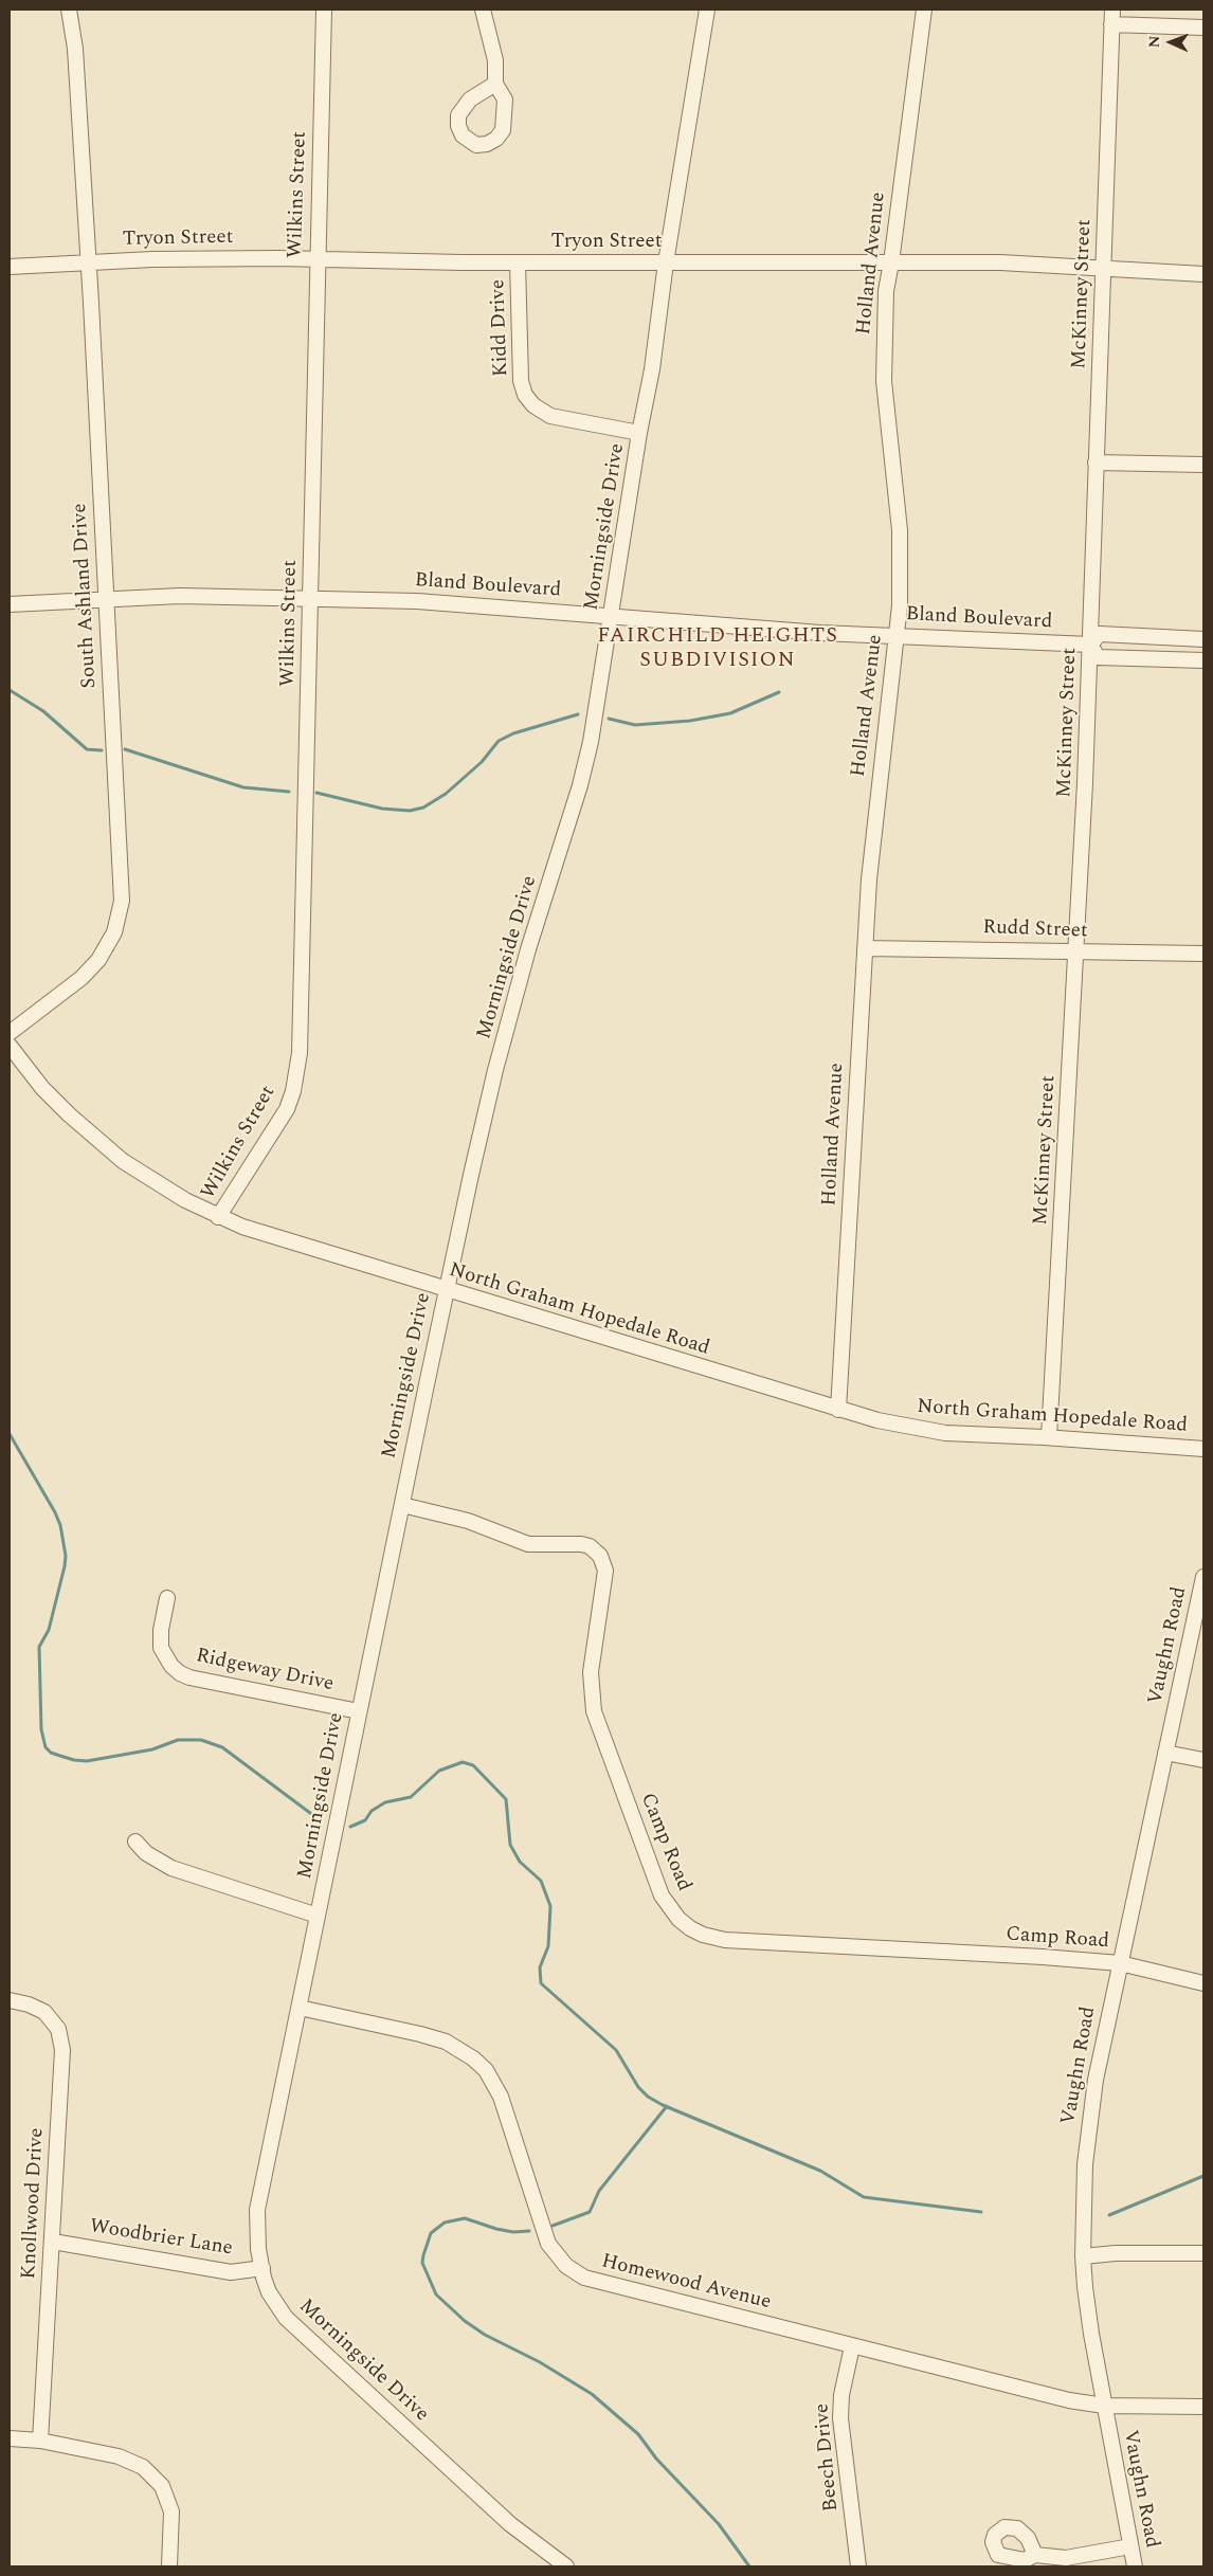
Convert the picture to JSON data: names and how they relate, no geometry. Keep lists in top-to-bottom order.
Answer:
{
  "streets": {
    "street": [
      "Wilkins Street",
      "Tryon Street",
      "Holland Avenue",
      "McKinney Street",
      "Kidd Drive",
      "Morningside Drive",
      "Bland Boulevard",
      "South Ashland Drive",
      "Rudd Street",
      "North Graham Hopedale Road",
      "Vaughn Road",
      "Ridgeway Drive",
      "Camp Road",
      "Knollwood Drive",
      "Woodbrier Lane",
      "Homewood Avenue",
      "Beech Drive"
    ]
  },
  "crossings": [
    ["Wilkins Street", "Tryon Street"],
    ["Wilkins Street", "Bland Boulevard"],
    ["Wilkins Street", "North Graham Hopedale Road"],
    ["Tryon Street", "Holland Avenue"],
    ["Tryon Street", "McKinney Street"],
    ["Tryon Street", "Kidd Drive"],
    ["Tryon Street", "Morningside Drive"],
    ["Tryon Street", "South Ashland Drive"],
    ["Holland Avenue", "Bland Boulevard"],
    ["Holland Avenue", "Rudd Street"],
    ["Holland Avenue", "North Graham Hopedale Road"],
    ["McKinney Street", "Bland Boulevard"],
    ["McKinney Street", "Rudd Street"],
    ["McKinney Street", "North Graham Hopedale Road"],
    ["Kidd Drive", "Morningside Drive"],
    ["Morningside Drive", "Bland Boulevard"],
    ["Morningside Drive", "North Graham Hopedale Road"],
    ["Morningside Drive", "Ridgeway Drive"],
    ["Morningside Drive", "Camp Road"],
    ["Morningside Drive", "Woodbrier Lane"],
    ["Morningside Drive", "Homewood Avenue"],
    ["Bland Boulevard", "South Ashland Drive"],
    ["Vaughn Road", "Camp Road"],
    ["Vaughn Road", "Homewood Avenue"],
    ["Knollwood Drive", "Woodbrier Lane"],
    ["Homewood Avenue", "Beech Drive"]
  ],
  "districts": ["FAIRCHILD HEIGHTS SUBDIVISION"],
  "north": "left"
}
